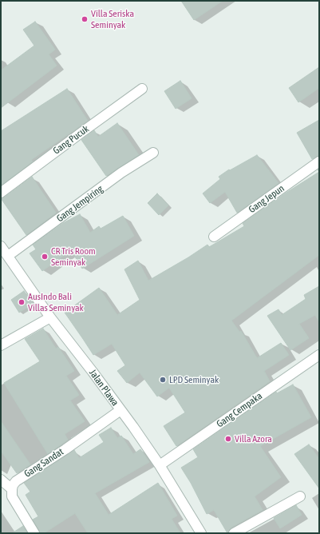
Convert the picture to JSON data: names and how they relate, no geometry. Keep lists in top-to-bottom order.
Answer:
{
  "streets": {
    "street": [
      "Gang Pucuk",
      "Gang Jepun",
      "Gang Jempiring",
      "Jalan Plawa",
      "Gang Cempaka",
      "Gang Sandat"
    ]
  },
  "crossings": [
    ["Gang Jempiring", "Jalan Plawa"],
    ["Jalan Plawa", "Gang Cempaka"],
    ["Jalan Plawa", "Gang Sandat"]
  ],
  "places": [
    "Villa Seriska Seminyak",
    "CR Tris Room Seminyak",
    "AusIndo Bali Villas Seminyak",
    "LPD Seminyak",
    "Villa Azora"
  ]
}
